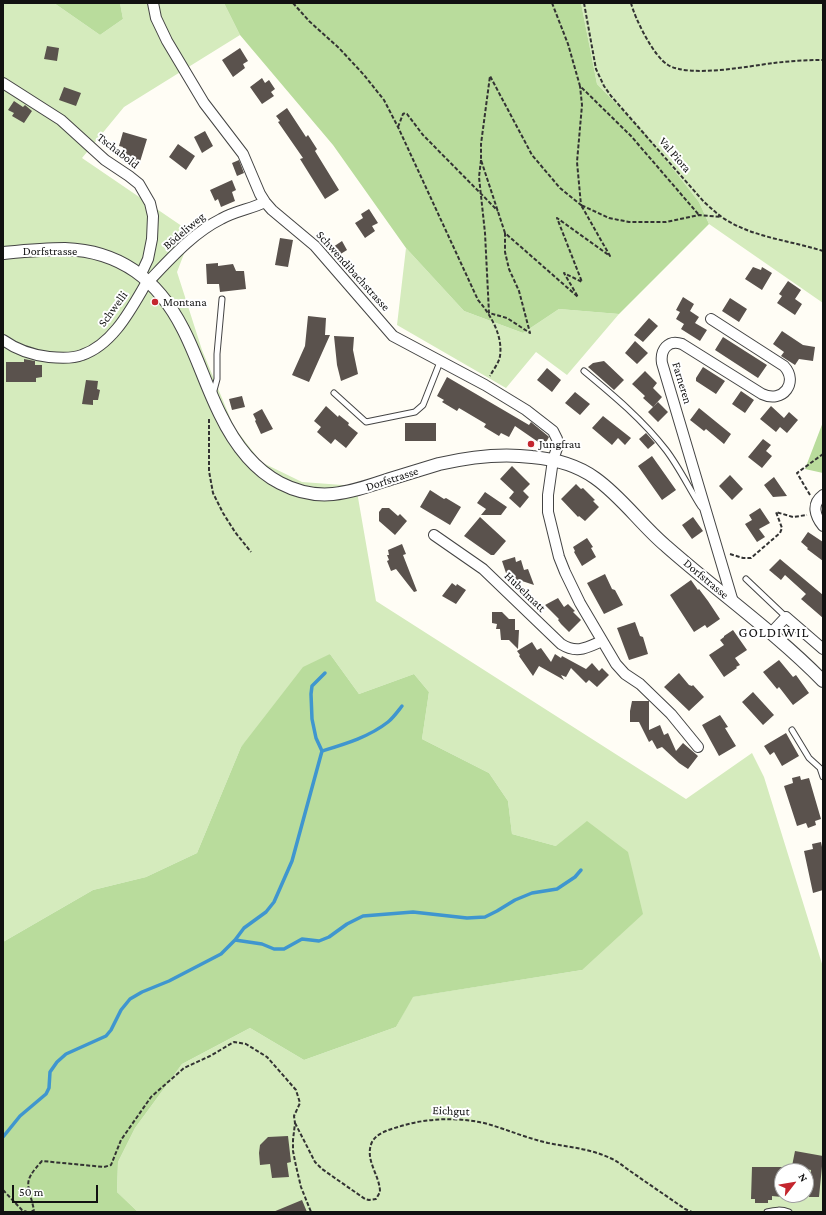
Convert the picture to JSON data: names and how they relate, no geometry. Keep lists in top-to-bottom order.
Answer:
{
  "streets": {
    "street": [
      "Tschabold",
      "Bödeliweg",
      "Dorfstrasse",
      "Schwendibachstrasse",
      "Schwelli",
      "Farneren",
      "Hubelmatt"
    ],
    "path": ["Val Piora", "Eichgut"]
  },
  "crossings": [
    ["Tschabold", "Bödeliweg"],
    ["Tschabold", "Dorfstrasse"],
    ["Tschabold", "Schwelli"],
    ["Bödeliweg", "Dorfstrasse"],
    ["Bödeliweg", "Schwendibachstrasse"],
    ["Bödeliweg", "Schwelli"],
    ["Dorfstrasse", "Schwendibachstrasse"],
    ["Dorfstrasse", "Schwelli"],
    ["Dorfstrasse", "Farneren"]
  ],
  "districts": ["GOLDIWIL"],
  "places": ["Montana", "Jungfrau"],
  "scale_bar": "50 m",
  "north": "top right"
}
